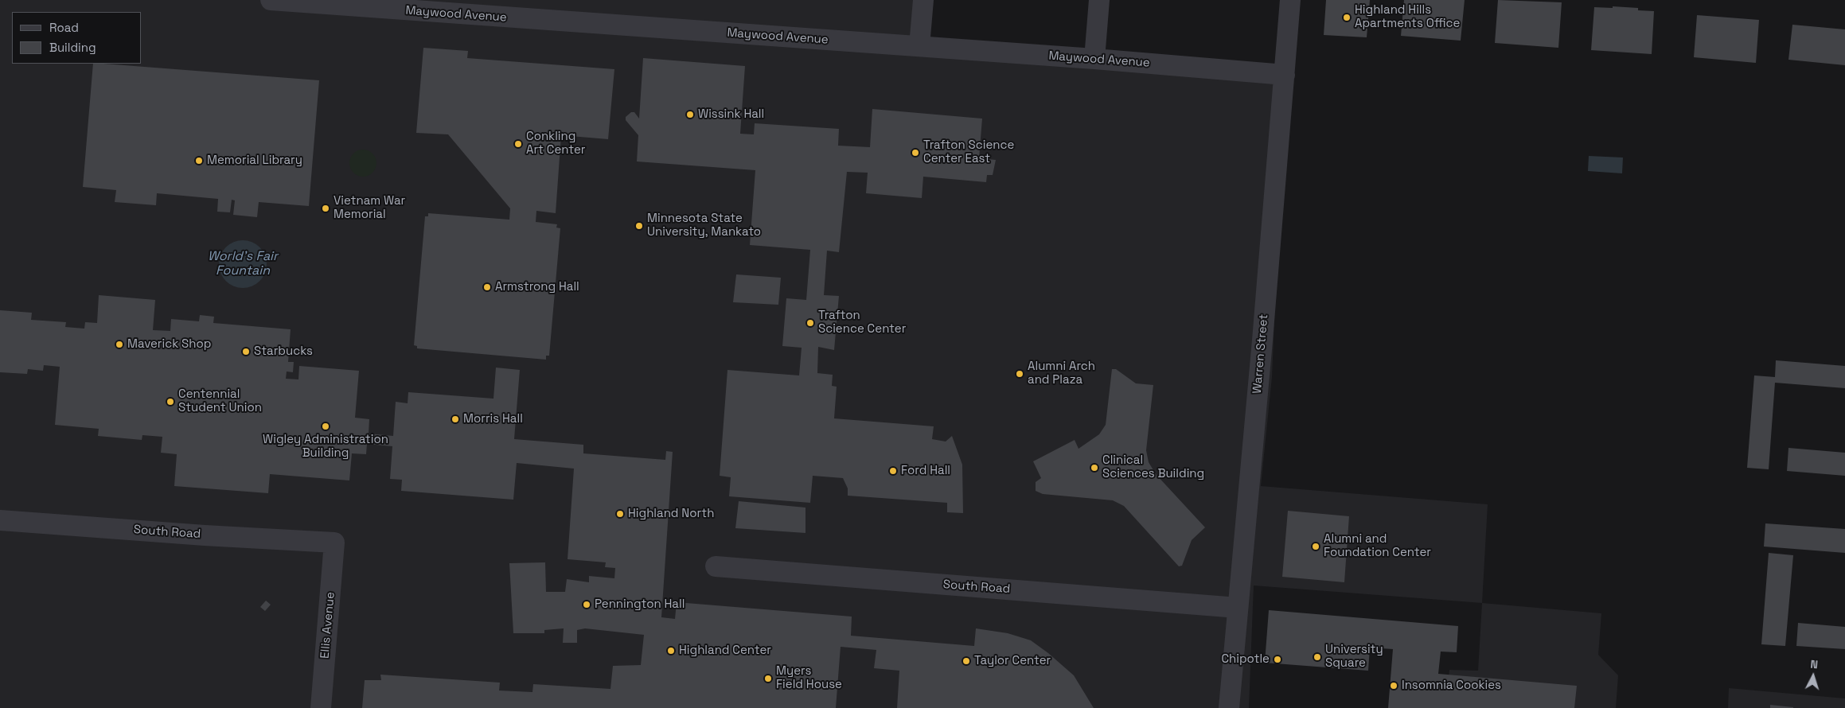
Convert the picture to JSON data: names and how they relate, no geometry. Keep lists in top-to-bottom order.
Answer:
{
  "streets": {
    "street": [
      "Maywood Avenue",
      "Warren Street",
      "South Road",
      "Ellis Avenue"
    ]
  },
  "crossings": [
    ["Maywood Avenue", "Warren Street"],
    ["Warren Street", "South Road"],
    ["South Road", "Ellis Avenue"]
  ],
  "water": ["World's Fair Fountain"],
  "places": [
    "Highland Hills Apartments Office",
    "Wissink Hall",
    "Conkling Art Center",
    "Trafton Science Center East",
    "Memorial Library",
    "Vietnam War Memorial",
    "Minnesota State University, Mankato",
    "Armstrong Hall",
    "Trafton Science Center",
    "Maverick Shop",
    "Starbucks",
    "Alumni Arch and Plaza",
    "Centennial Student Union",
    "Morris Hall",
    "Wigley Administration Building",
    "Clinical Sciences Building",
    "Ford Hall",
    "Highland North",
    "Alumni and Foundation Center",
    "Pennington Hall",
    "Highland Center",
    "University Square",
    "Chipotle",
    "Taylor Center",
    "Myers Field House",
    "Insomnia Cookies"
  ],
  "legend": ["Road", "Building"],
  "north": "top"
}
